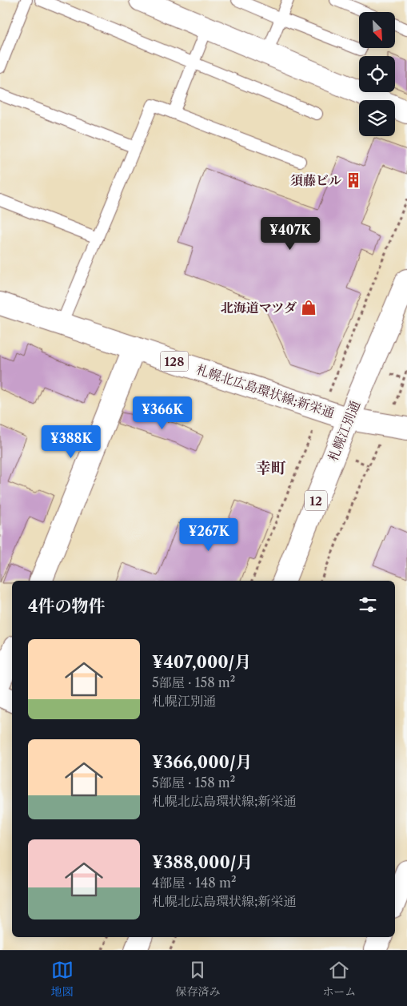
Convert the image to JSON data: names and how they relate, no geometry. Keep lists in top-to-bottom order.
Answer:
{
  "streets": {
    "main road": [
      "128",
      "札幌北広島環状線;新栄通",
      "札幌江別通",
      "12"
    ]
  },
  "crossings": [
    ["札幌北広島環状線;新栄通", "札幌江別通"]
  ],
  "districts": ["幸町"],
  "places": {
    "building": ["須藤ビル"],
    "shop": ["北海道マツダ"]
  },
  "north": "bottom right",
  "page": {
    "price": [
      "¥407K",
      "¥366K",
      "¥388K",
      "¥267K"
    ],
    "heading": "4件の物件",
    "list": [
      {
        "name": "¥407,000/月",
        "note": "5部屋 · 158 m² · 札幌江別通"
      },
      {
        "name": "¥366,000/月",
        "note": "5部屋 · 158 m² · 札幌北広島環状線;新栄通"
      },
      {
        "name": "¥388,000/月",
        "note": "4部屋 · 148 m² · 札幌北広島環状線;新栄通"
      }
    ],
    "tabs": ["地図", "保存済み", "ホーム"]
  }
}
